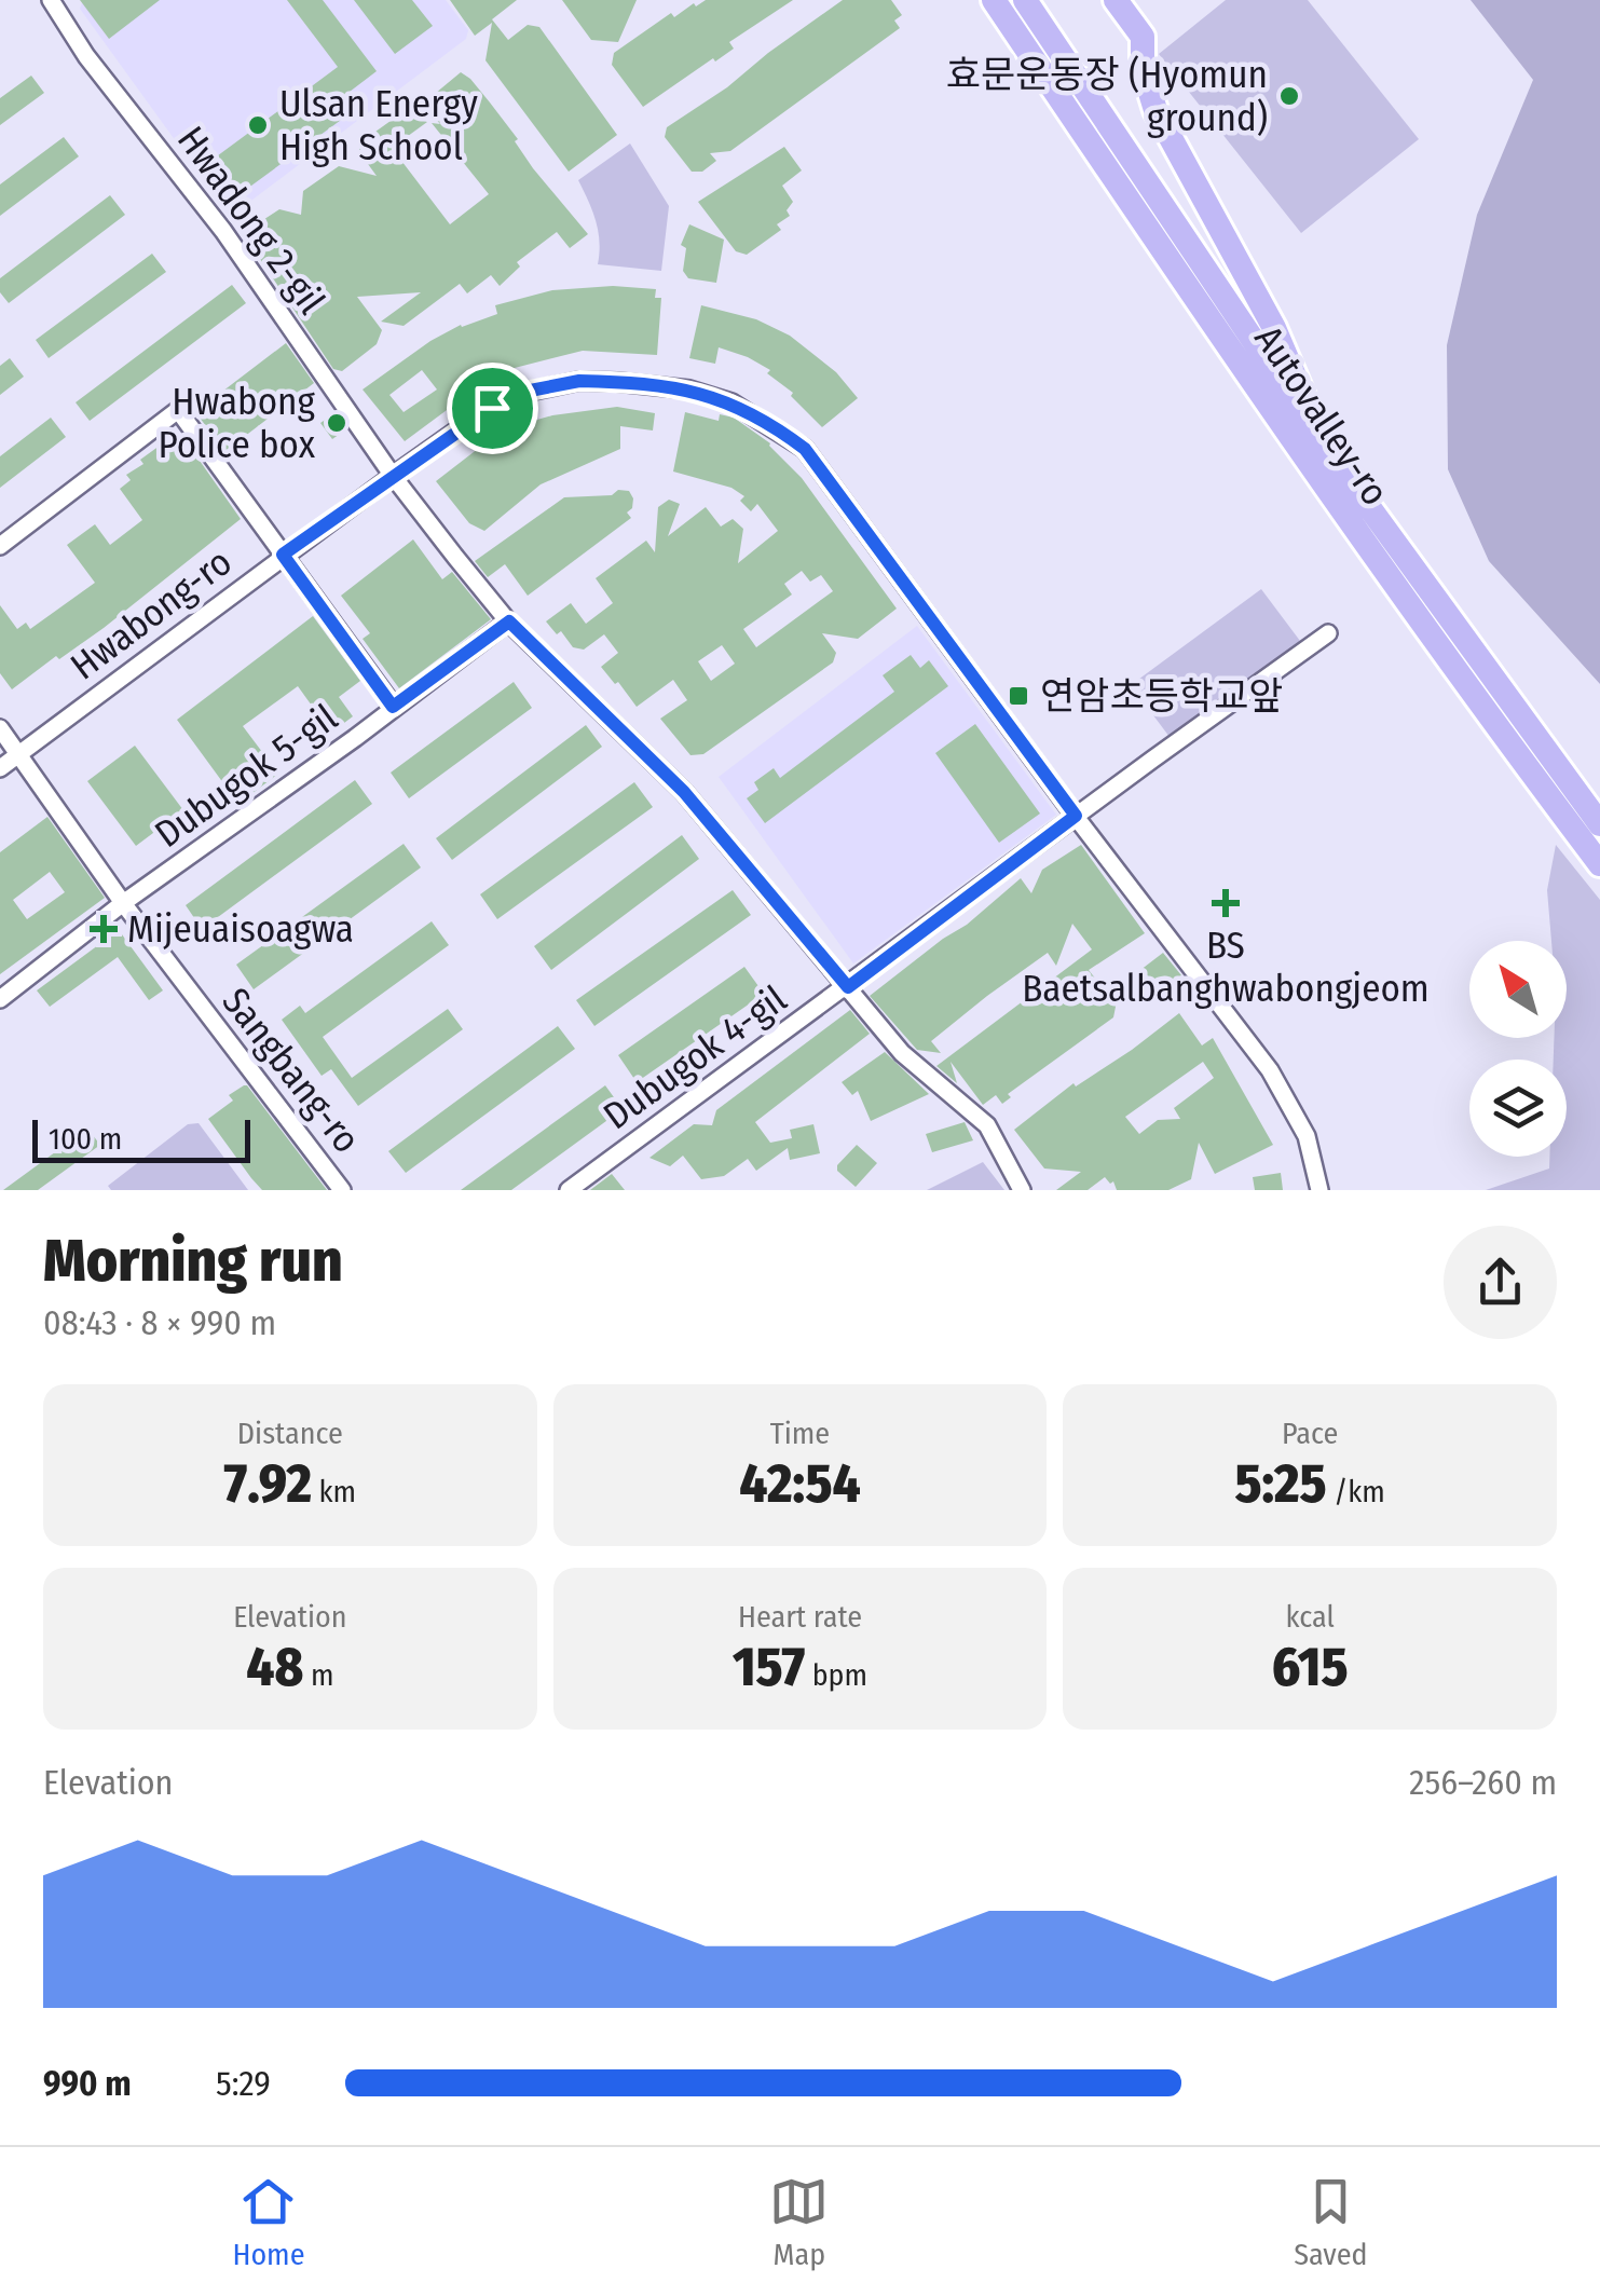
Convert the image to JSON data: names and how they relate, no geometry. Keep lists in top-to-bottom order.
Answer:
{
  "streets": {
    "highway": ["Autovalley-ro"],
    "street": [
      "Hwadong 2-gil",
      "Hwabong-ro",
      "Dubugok 5-gil",
      "Dubugok 4-gil",
      "Sangbang-ro"
    ]
  },
  "crossings": [
    ["Hwadong 2-gil", "Hwabong-ro"],
    ["Hwadong 2-gil", "Dubugok 5-gil"],
    ["Hwadong 2-gil", "Dubugok 4-gil"],
    ["Hwabong-ro", "Dubugok 4-gil"],
    ["Hwabong-ro", "Sangbang-ro"],
    ["Dubugok 5-gil", "Sangbang-ro"]
  ],
  "places": {
    "other": ["효문운동장 (Hyomun ground)", "Ulsan Energy High School", "Hwabong Police box"],
    "transit": ["연암초등학교앞"],
    "health": ["BS Baetsalbanghwabongjeom", "Mijeuaisoagwa"]
  },
  "scale_bar": "100 m",
  "north": "top left",
  "page": {
    "scale": "100 m",
    "heading": ["Morning run", "08:43 · 8 × 990 m"],
    "stats": [
      ["Distance", "7.92 km"],
      ["Time", "42:54"],
      ["Pace", "5:25 /km"],
      ["Elevation", "48 m"],
      ["Heart rate", "157 bpm"],
      ["kcal", "615"]
    ],
    "chart": ["Elevation", "256–260 m"],
    "list": [
      {
        "name": "990 m",
        "note": "5:29"
      }
    ],
    "tabs": ["Home", "Map", "Saved"]
  }
}
